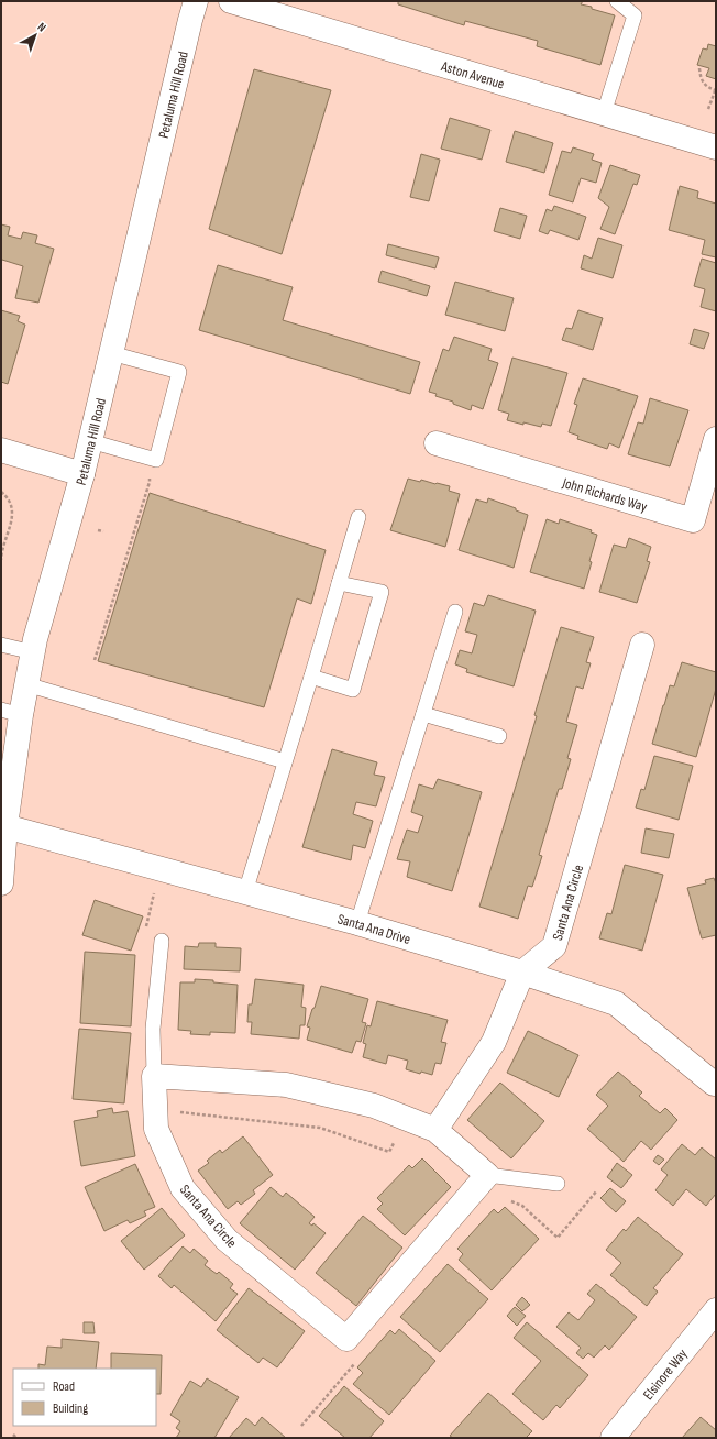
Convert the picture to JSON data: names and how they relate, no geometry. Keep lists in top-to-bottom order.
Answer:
{
  "streets": {
    "street": [
      "Aston Avenue",
      "Petaluma Hill Road",
      "John Richards Way",
      "Santa Ana Circle",
      "Santa Ana Drive",
      "Elsinore Way"
    ]
  },
  "crossings": [
    ["Petaluma Hill Road", "Santa Ana Drive"],
    ["Santa Ana Circle", "Santa Ana Drive"]
  ],
  "legend": ["Road", "Building"],
  "north": "top right"
}
